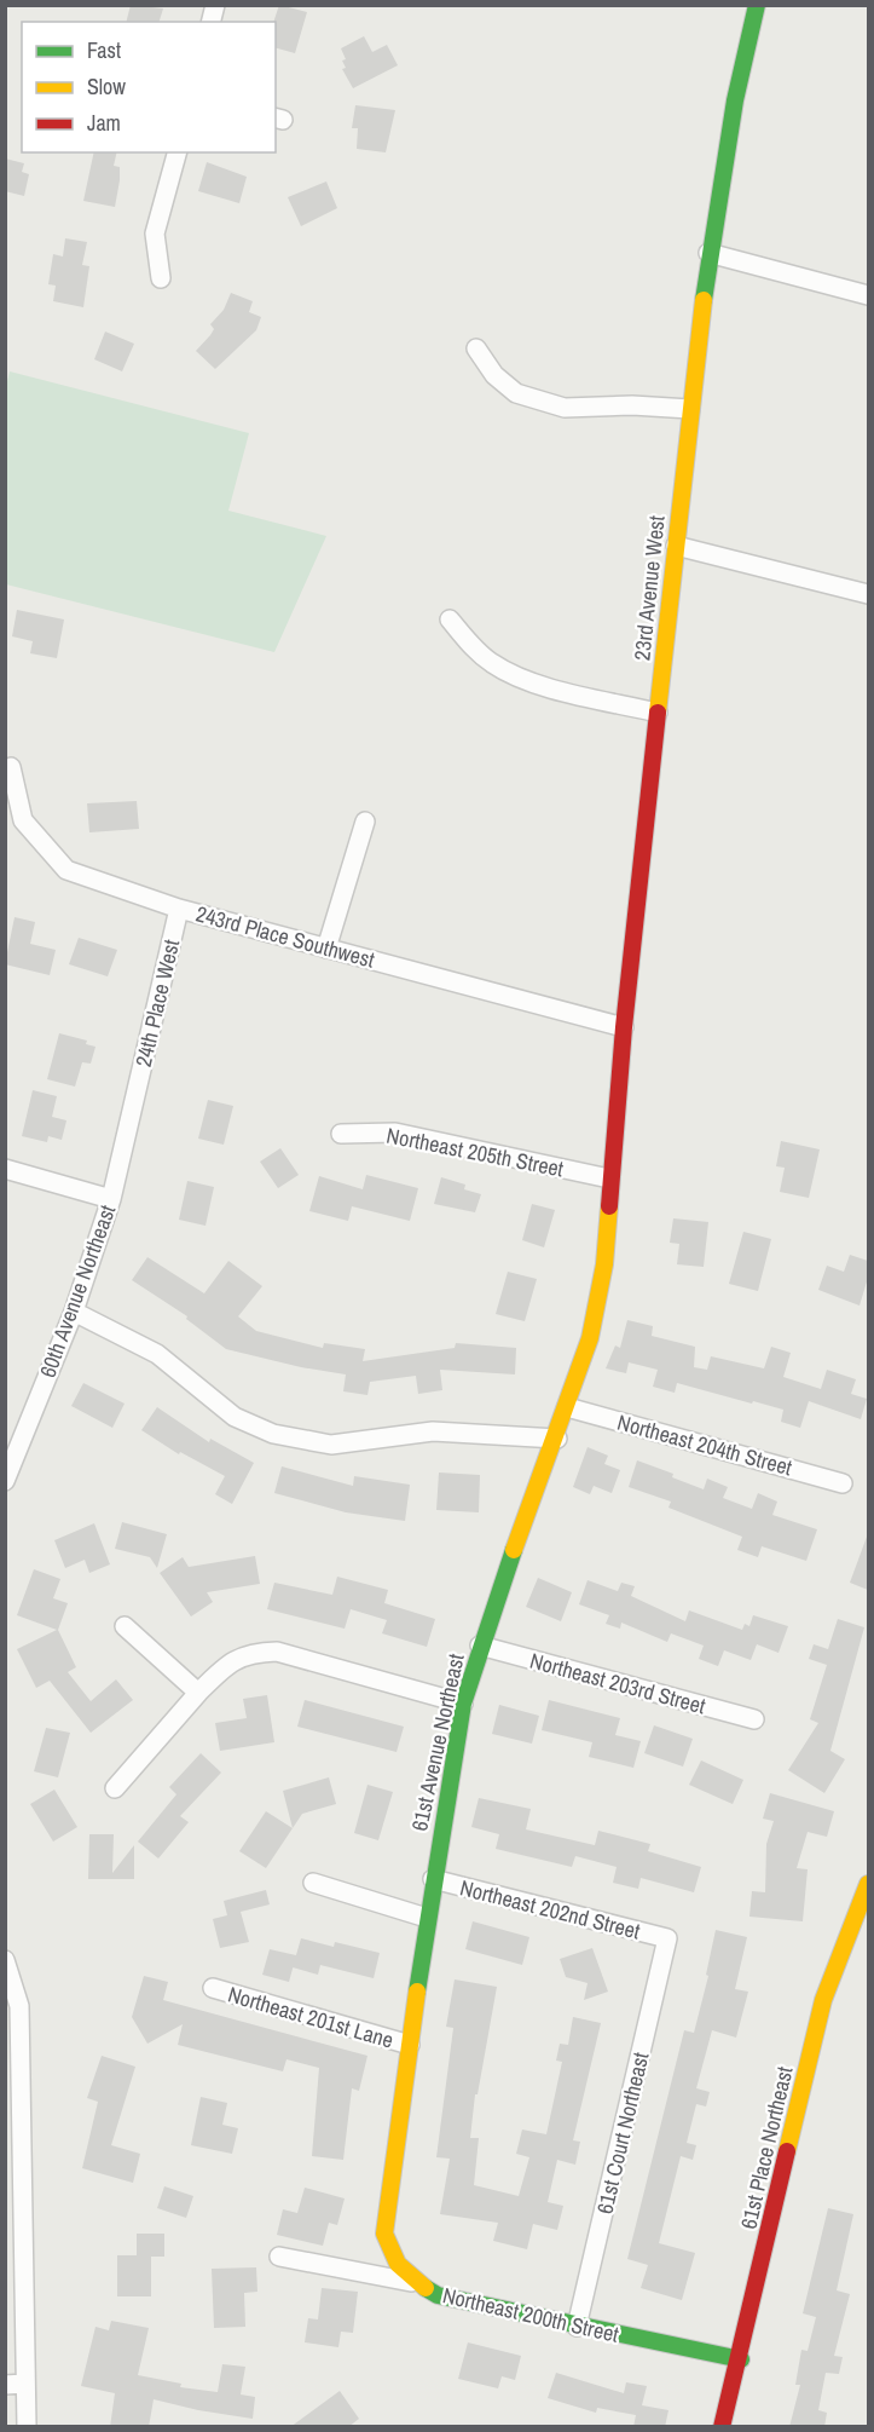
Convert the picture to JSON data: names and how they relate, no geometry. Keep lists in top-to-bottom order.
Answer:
{
  "streets": {
    "street": [
      "23rd Avenue West",
      "243rd Place Southwest",
      "24th Place West",
      "Northeast 205th Street",
      "60th Avenue Northeast",
      "Northeast 204th Street",
      "Northeast 203rd Street",
      "61st Avenue Northeast",
      "Northeast 202nd Street",
      "Northeast 201st Lane",
      "61st Court Northeast",
      "61st Place Northeast",
      "Northeast 200th Street"
    ]
  },
  "crossings": [
    ["23rd Avenue West", "243rd Place Southwest"],
    ["23rd Avenue West", "Northeast 205th Street"],
    ["23rd Avenue West", "61st Avenue Northeast"],
    ["243rd Place Southwest", "24th Place West"],
    ["24th Place West", "60th Avenue Northeast"],
    ["Northeast 205th Street", "61st Avenue Northeast"],
    ["Northeast 204th Street", "61st Avenue Northeast"],
    ["Northeast 203rd Street", "61st Avenue Northeast"],
    ["61st Avenue Northeast", "Northeast 202nd Street"],
    ["61st Avenue Northeast", "Northeast 201st Lane"],
    ["61st Avenue Northeast", "Northeast 200th Street"],
    ["Northeast 202nd Street", "61st Court Northeast"],
    ["61st Court Northeast", "Northeast 200th Street"],
    ["61st Place Northeast", "Northeast 200th Street"]
  ],
  "legend": ["Fast", "Slow", "Jam"]
}
